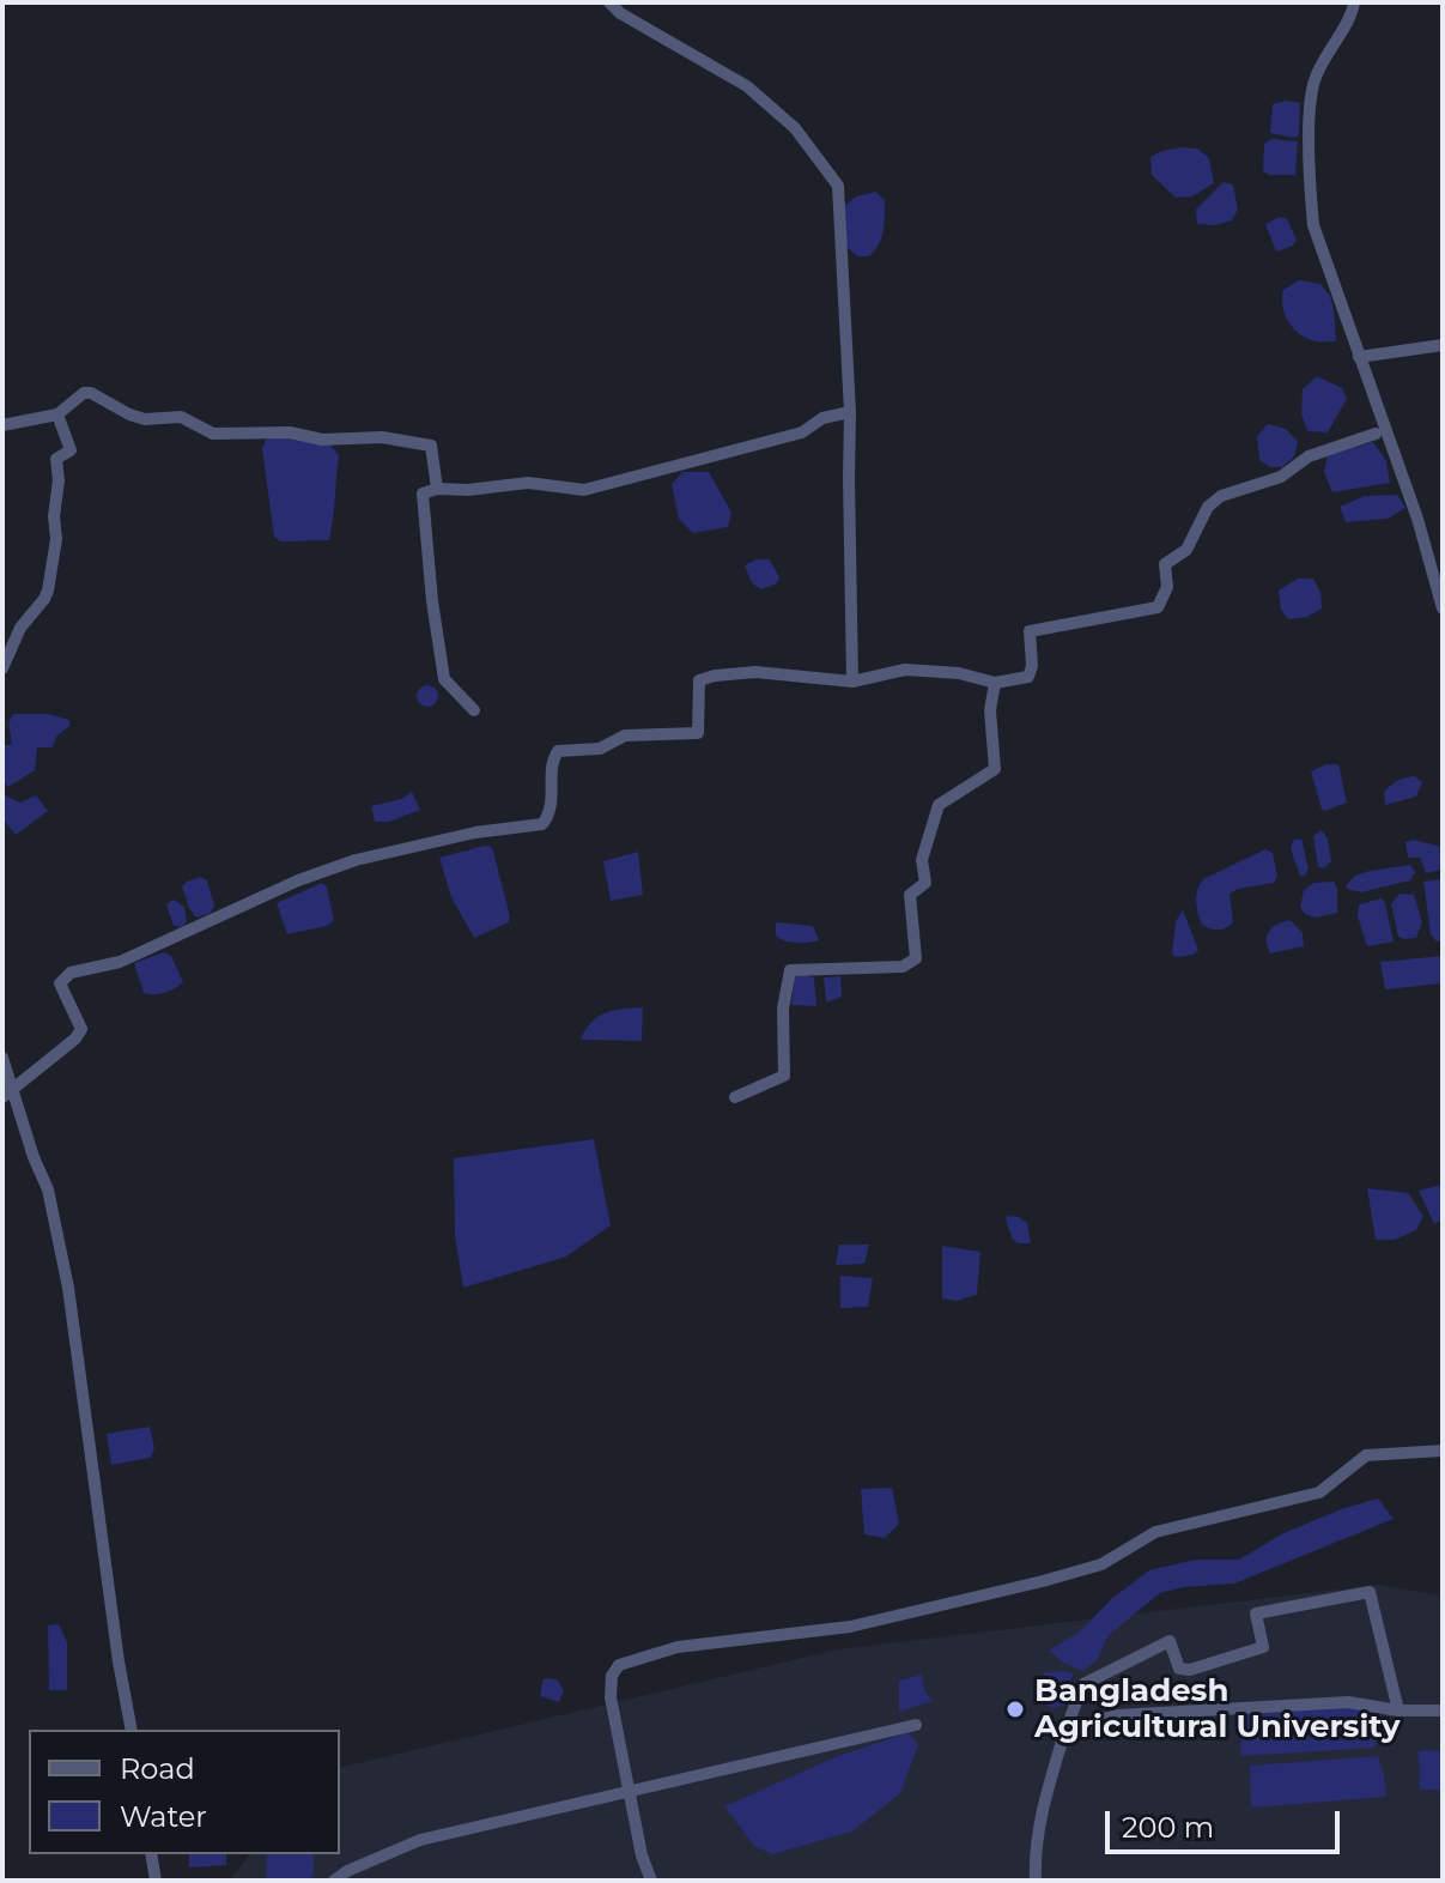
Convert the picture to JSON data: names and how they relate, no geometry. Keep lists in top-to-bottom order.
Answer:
{
  "places": ["Bangladesh Agricultural University"],
  "legend": ["Road", "Water"],
  "scale_bar": "200 m"
}
